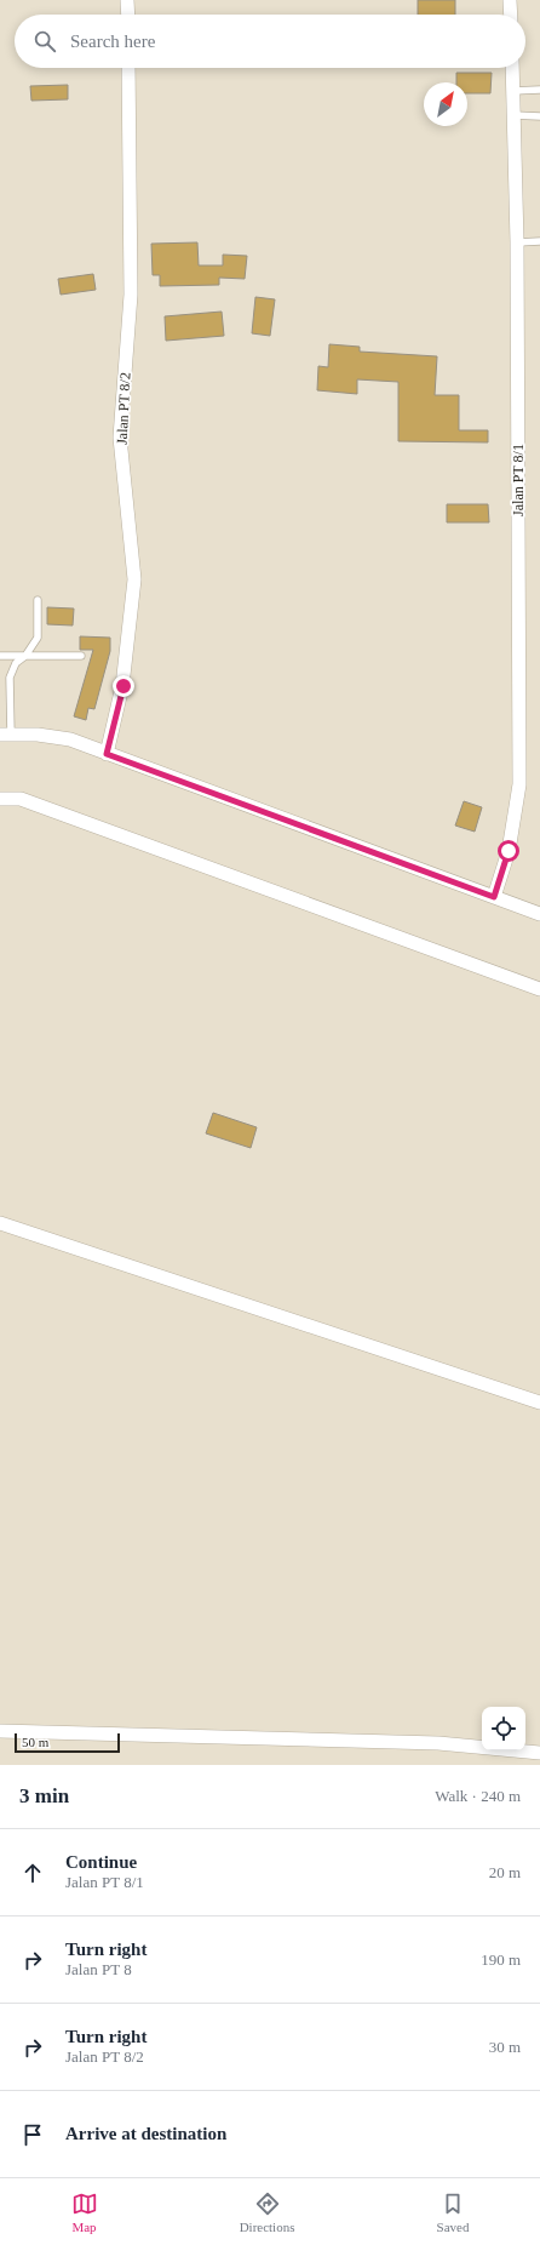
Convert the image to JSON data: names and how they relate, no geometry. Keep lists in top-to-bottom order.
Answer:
{
  "streets": {
    "street": ["Jalan PT 8/2", "Jalan PT 8/1"]
  },
  "scale_bar": "50 m",
  "north": "top right",
  "page": {
    "search": "Search here",
    "scale": "50 m",
    "heading": ["3 min", "Walk · 240 m"],
    "list": [
      ["Continue", "Jalan PT 8/1", "20 m"],
      ["Turn right", "Jalan PT 8", "190 m"],
      ["Turn right", "Jalan PT 8/2", "30 m"],
      "Arrive at destination"
    ],
    "nav": ["Map", "Directions", "Saved"]
  }
}
